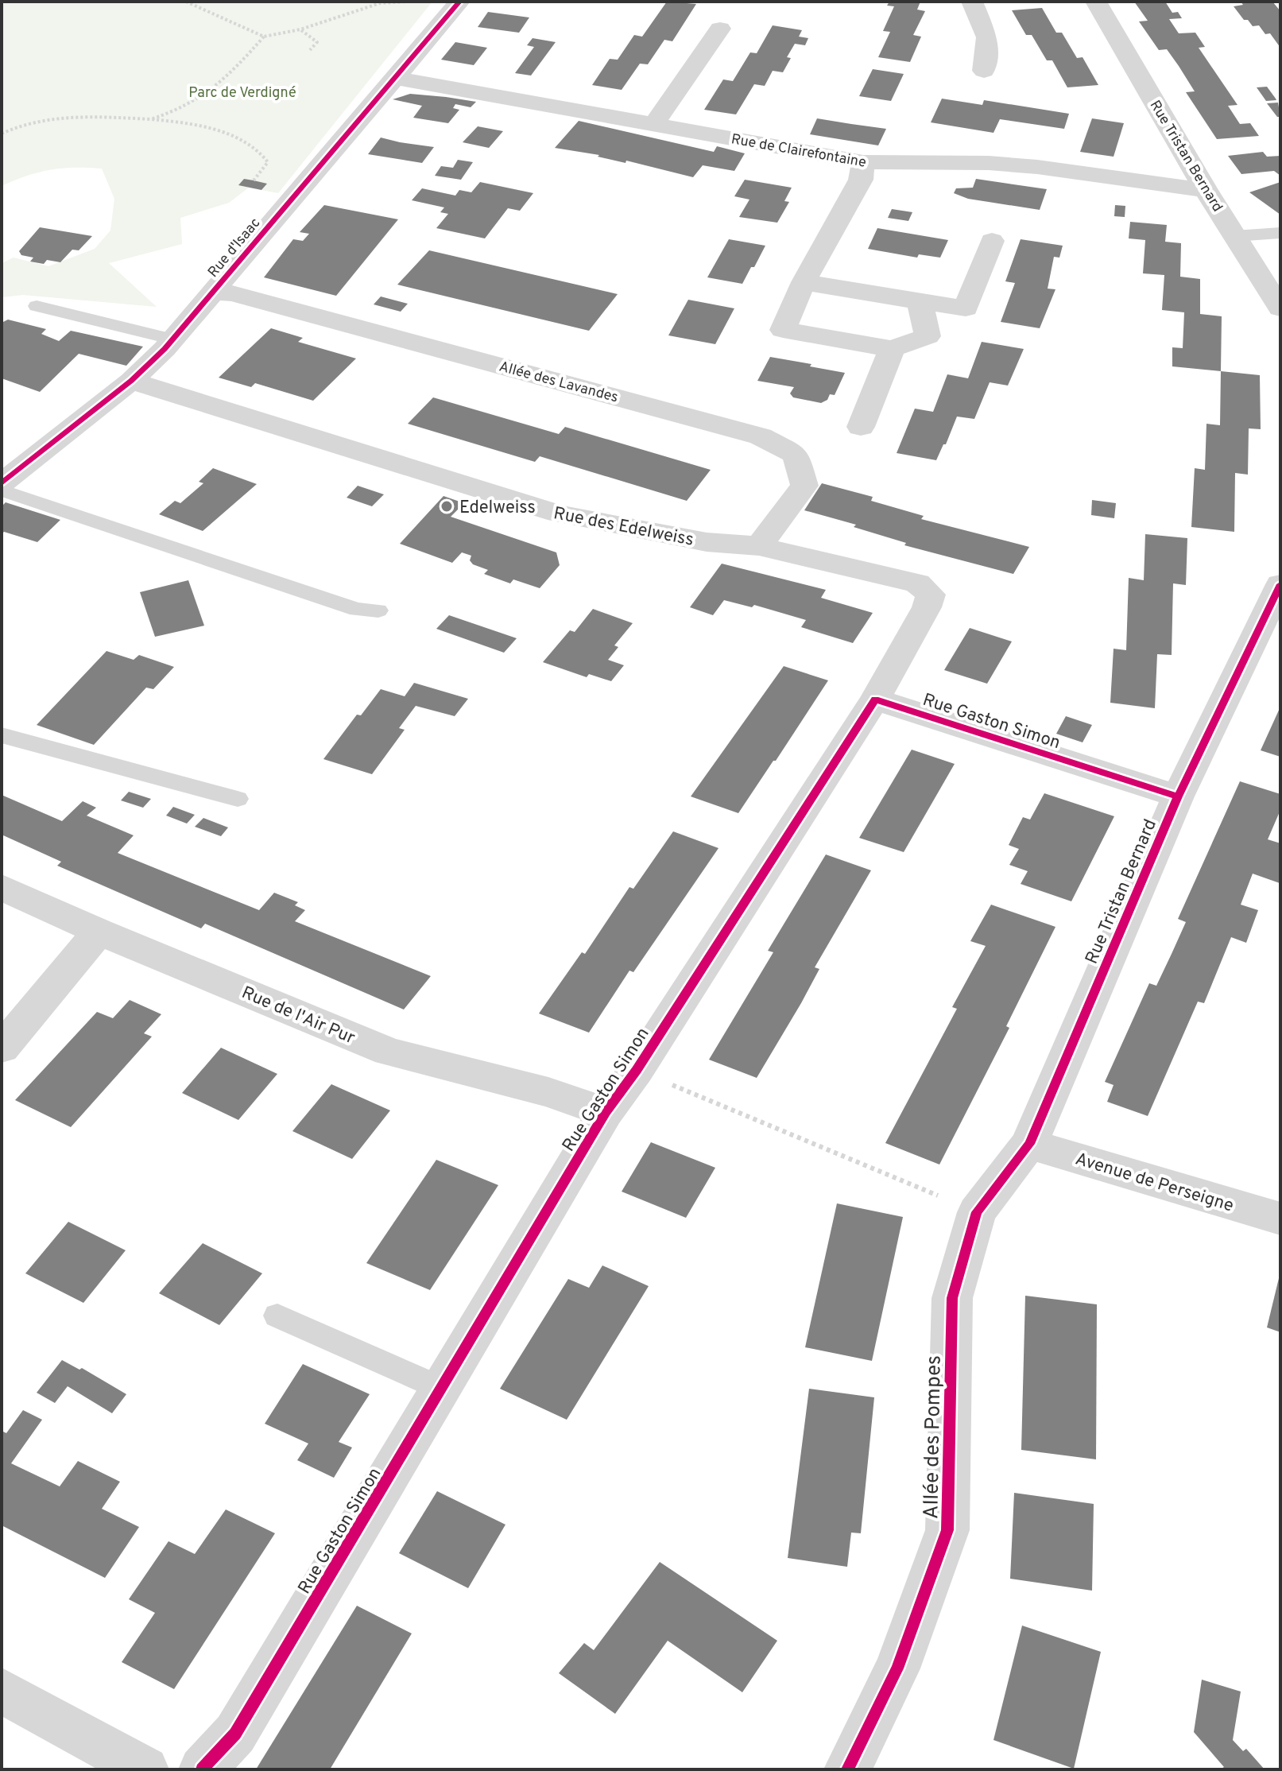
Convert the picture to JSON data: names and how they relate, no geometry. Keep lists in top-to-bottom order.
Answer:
{
  "streets": {
    "street": [
      "Rue de Clairefontaine",
      "Rue Tristan Bernard",
      "Rue d'Isaac",
      "Allée des Lavandes",
      "Rue des Edelweiss",
      "Rue Gaston Simon",
      "Rue de l'Air Pur",
      "Avenue de Perseigne",
      "Allée des Pompes"
    ]
  },
  "crossings": [
    ["Rue de Clairefontaine", "Rue Tristan Bernard"],
    ["Rue de Clairefontaine", "Rue d'Isaac"],
    ["Rue Tristan Bernard", "Rue Gaston Simon"],
    ["Rue Tristan Bernard", "Avenue de Perseigne"],
    ["Rue Tristan Bernard", "Allée des Pompes"],
    ["Rue d'Isaac", "Allée des Lavandes"],
    ["Rue d'Isaac", "Rue des Edelweiss"],
    ["Allée des Lavandes", "Rue des Edelweiss"],
    ["Rue des Edelweiss", "Rue Gaston Simon"],
    ["Rue Gaston Simon", "Rue de l'Air Pur"],
    ["Avenue de Perseigne", "Allée des Pompes"]
  ],
  "parks": ["Parc de Verdigné"],
  "places": ["Edelweiss"]
}
